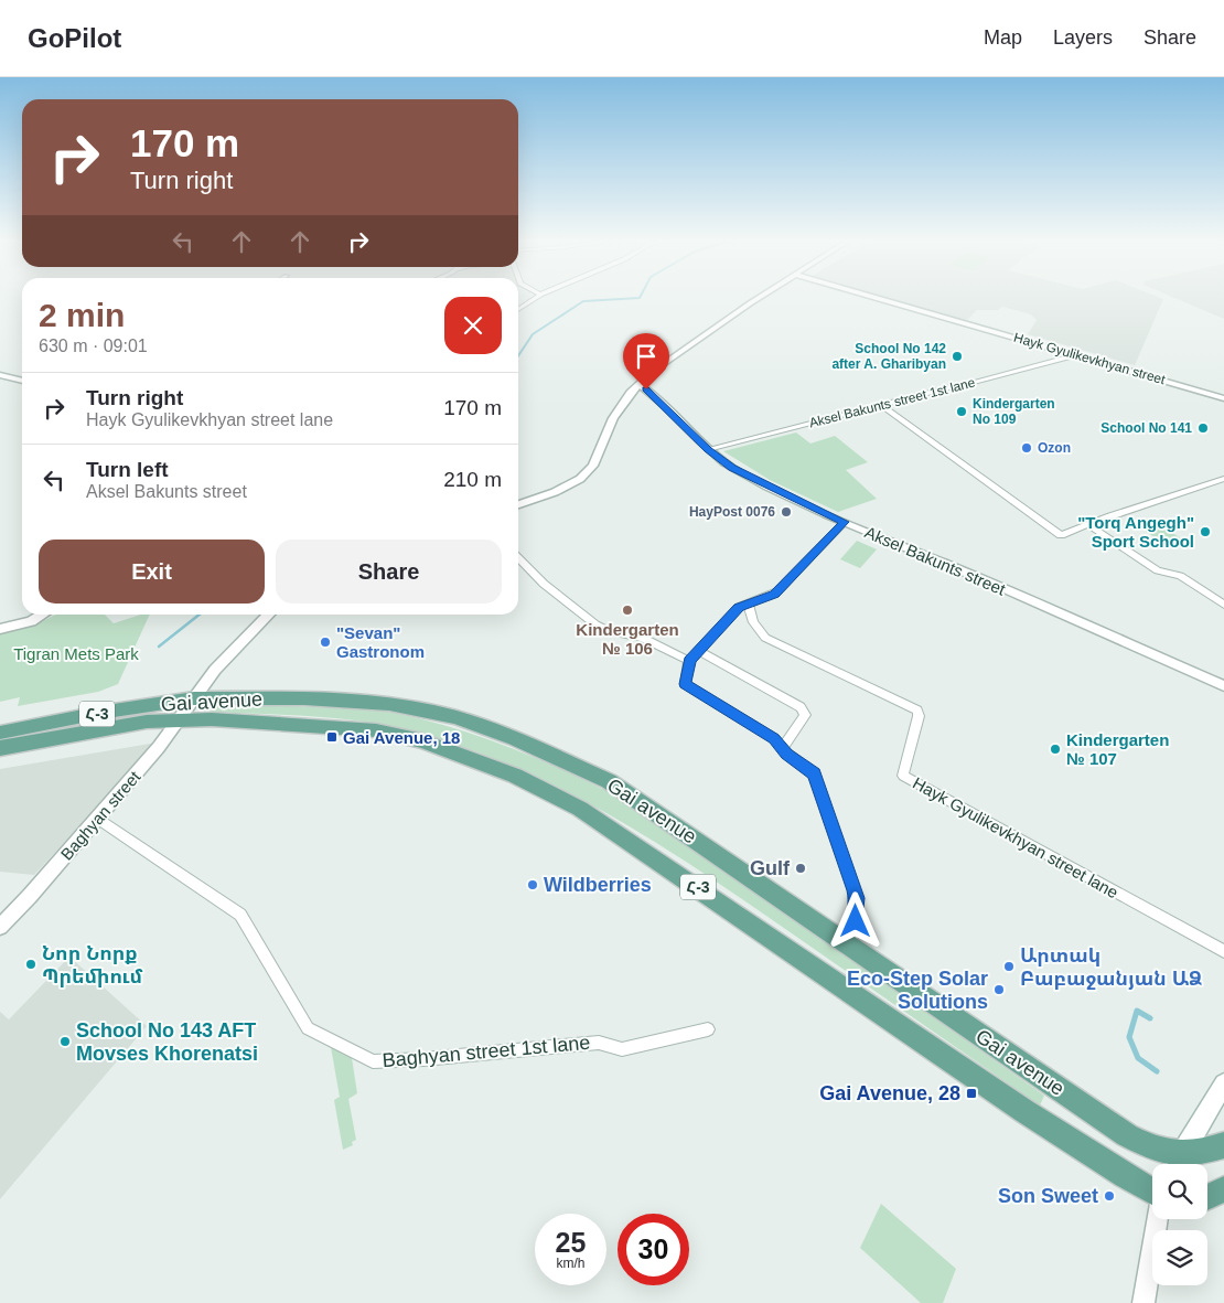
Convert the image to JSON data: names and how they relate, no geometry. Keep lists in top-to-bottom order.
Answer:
{
  "streets": {
    "main road": ["Gai avenue", "Հ-3"],
    "street": [
      "Hayk Gyulikevkhyan street",
      "Aksel Bakunts street 1st lane",
      "Aksel Bakunts street",
      "Baghyan street",
      "Hayk Gyulikevkhyan street lane",
      "Baghyan street 1st lane"
    ]
  },
  "crossings": [
    ["Hayk Gyulikevkhyan street", "Aksel Bakunts street 1st lane"],
    ["Aksel Bakunts street 1st lane", "Aksel Bakunts street"],
    ["Gai avenue", "Baghyan street"],
    ["Baghyan street", "Baghyan street 1st lane"]
  ],
  "parks": ["Tigran Mets Park"],
  "places": {
    "other": [
      "School No 142 after A. Gharibyan",
      "Kindergarten No 109",
      "School No 141",
      "Ozon",
      "HayPost 0076",
      "\"Torq Angegh\" Sport School",
      "Kindergarten № 106",
      "\"Sevan\" Gastronom",
      "Kindergarten № 107",
      "Gulf",
      "Wildberries",
      "Նոր Նորք Պրեմիում",
      "Արտակ Բաբաջանյան ԱՁ",
      "Eco-Step Solar Solutions",
      "School No 143 AFT Movses Khorenatsi",
      "Son Sweet"
    ],
    "transit": ["Gai Avenue, 18", "Gai Avenue, 28"]
  },
  "page": {
    "header": "GoPilot",
    "nav": ["Map", "Layers", "Share"],
    "turn": ["170 m", "Turn right"],
    "heading": ["2 min", "630 m · 09:01"],
    "list": [
      {
        "name": "Turn right",
        "note": "Hayk Gyulikevkhyan street lane",
        "value": "170 m"
      },
      {
        "name": "Turn left",
        "note": "Aksel Bakunts street",
        "value": "210 m"
      }
    ],
    "buttons": ["Exit", "Share"],
    "speed": "25 km/h",
    "limit": "30"
  }
}
